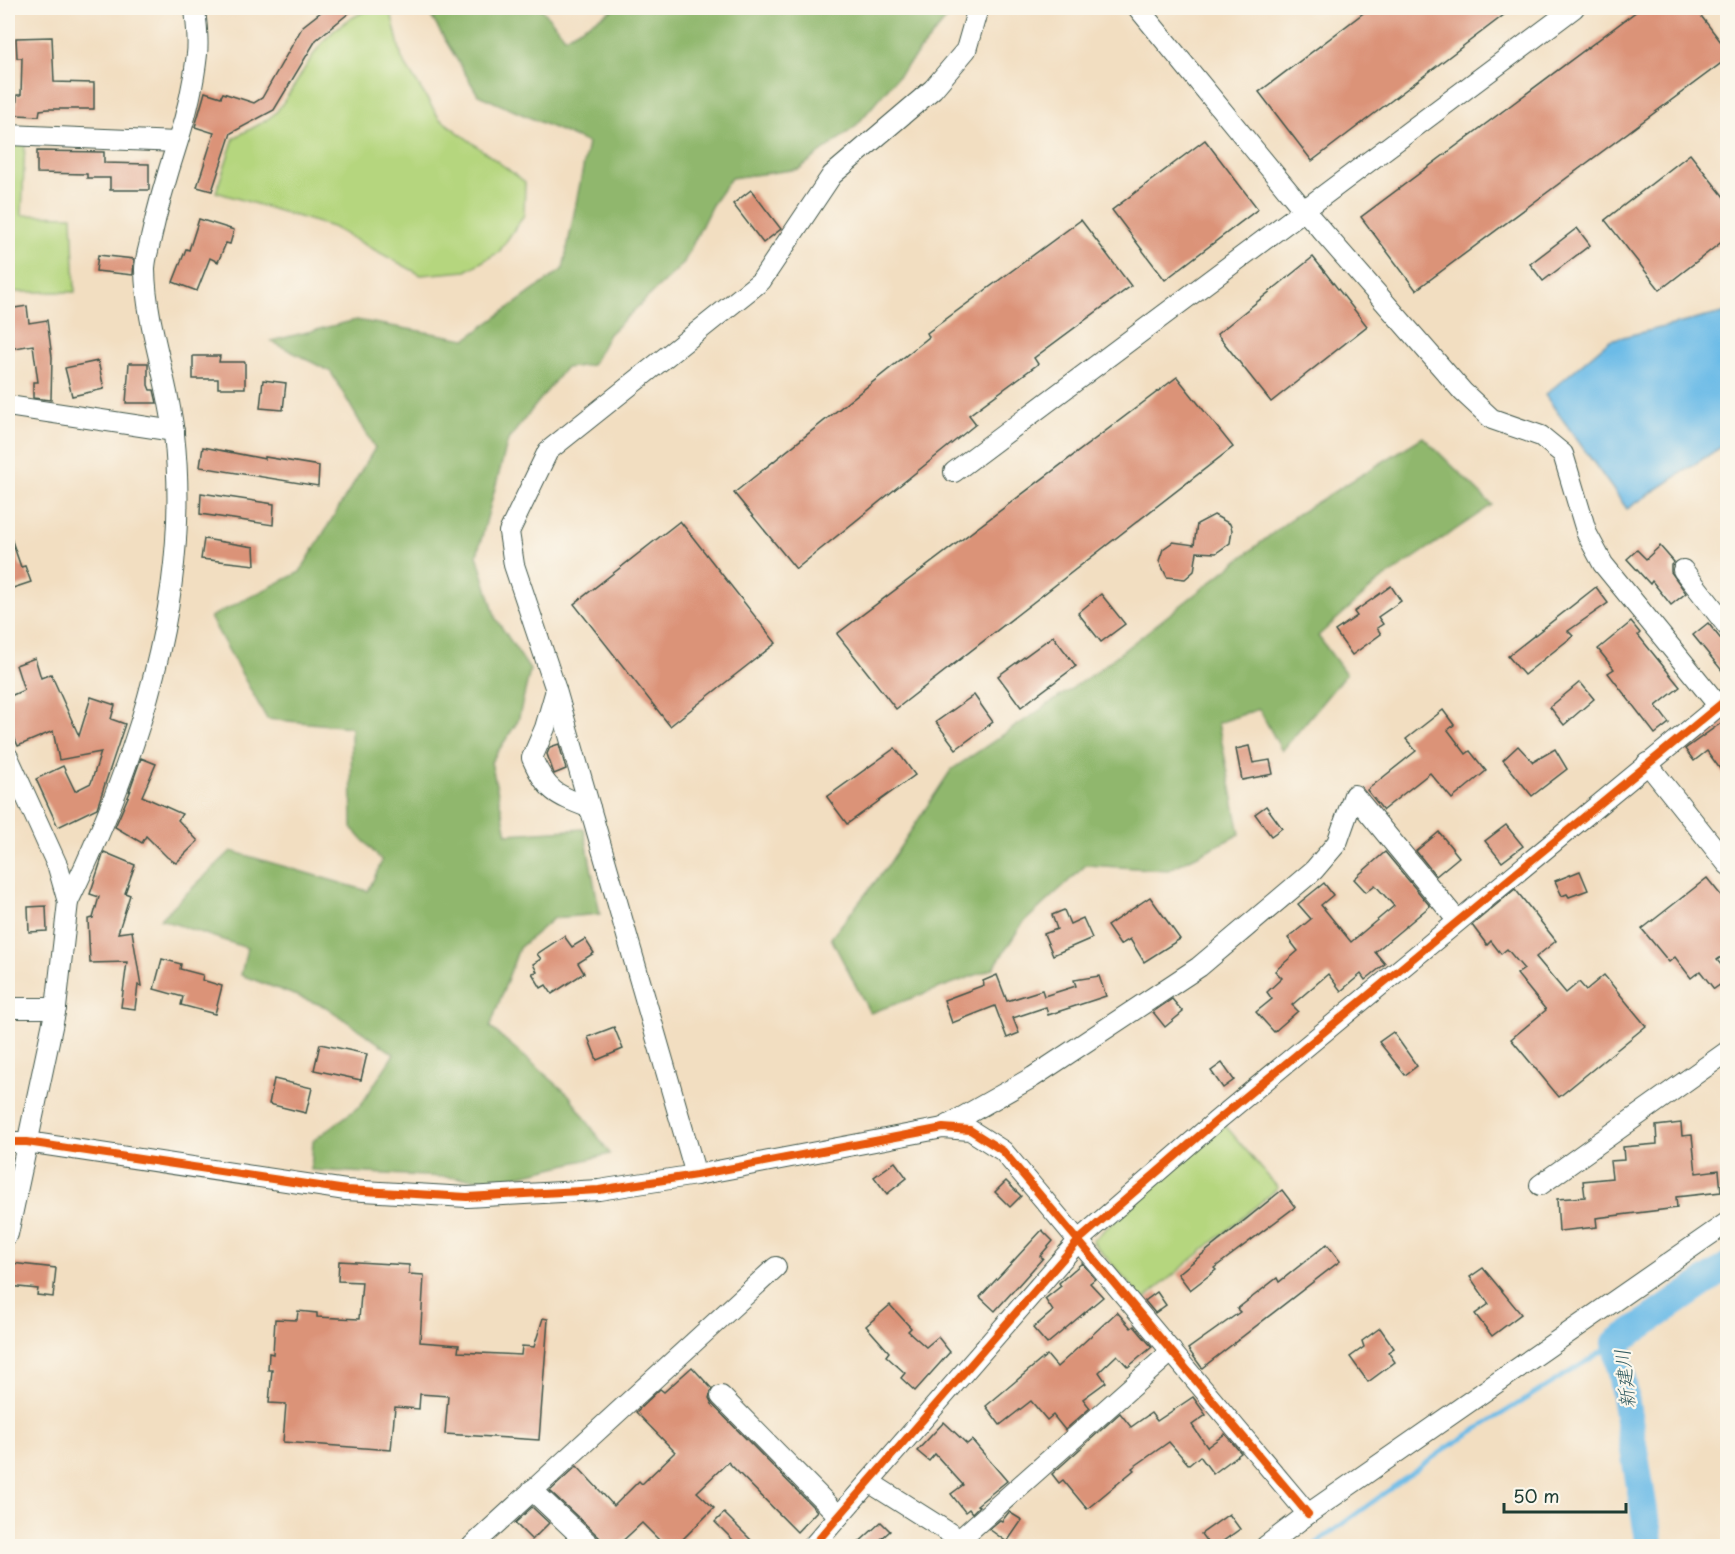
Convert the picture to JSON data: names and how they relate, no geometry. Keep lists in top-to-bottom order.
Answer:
{
  "water": ["新建川"],
  "scale_bar": "50 m"
}
